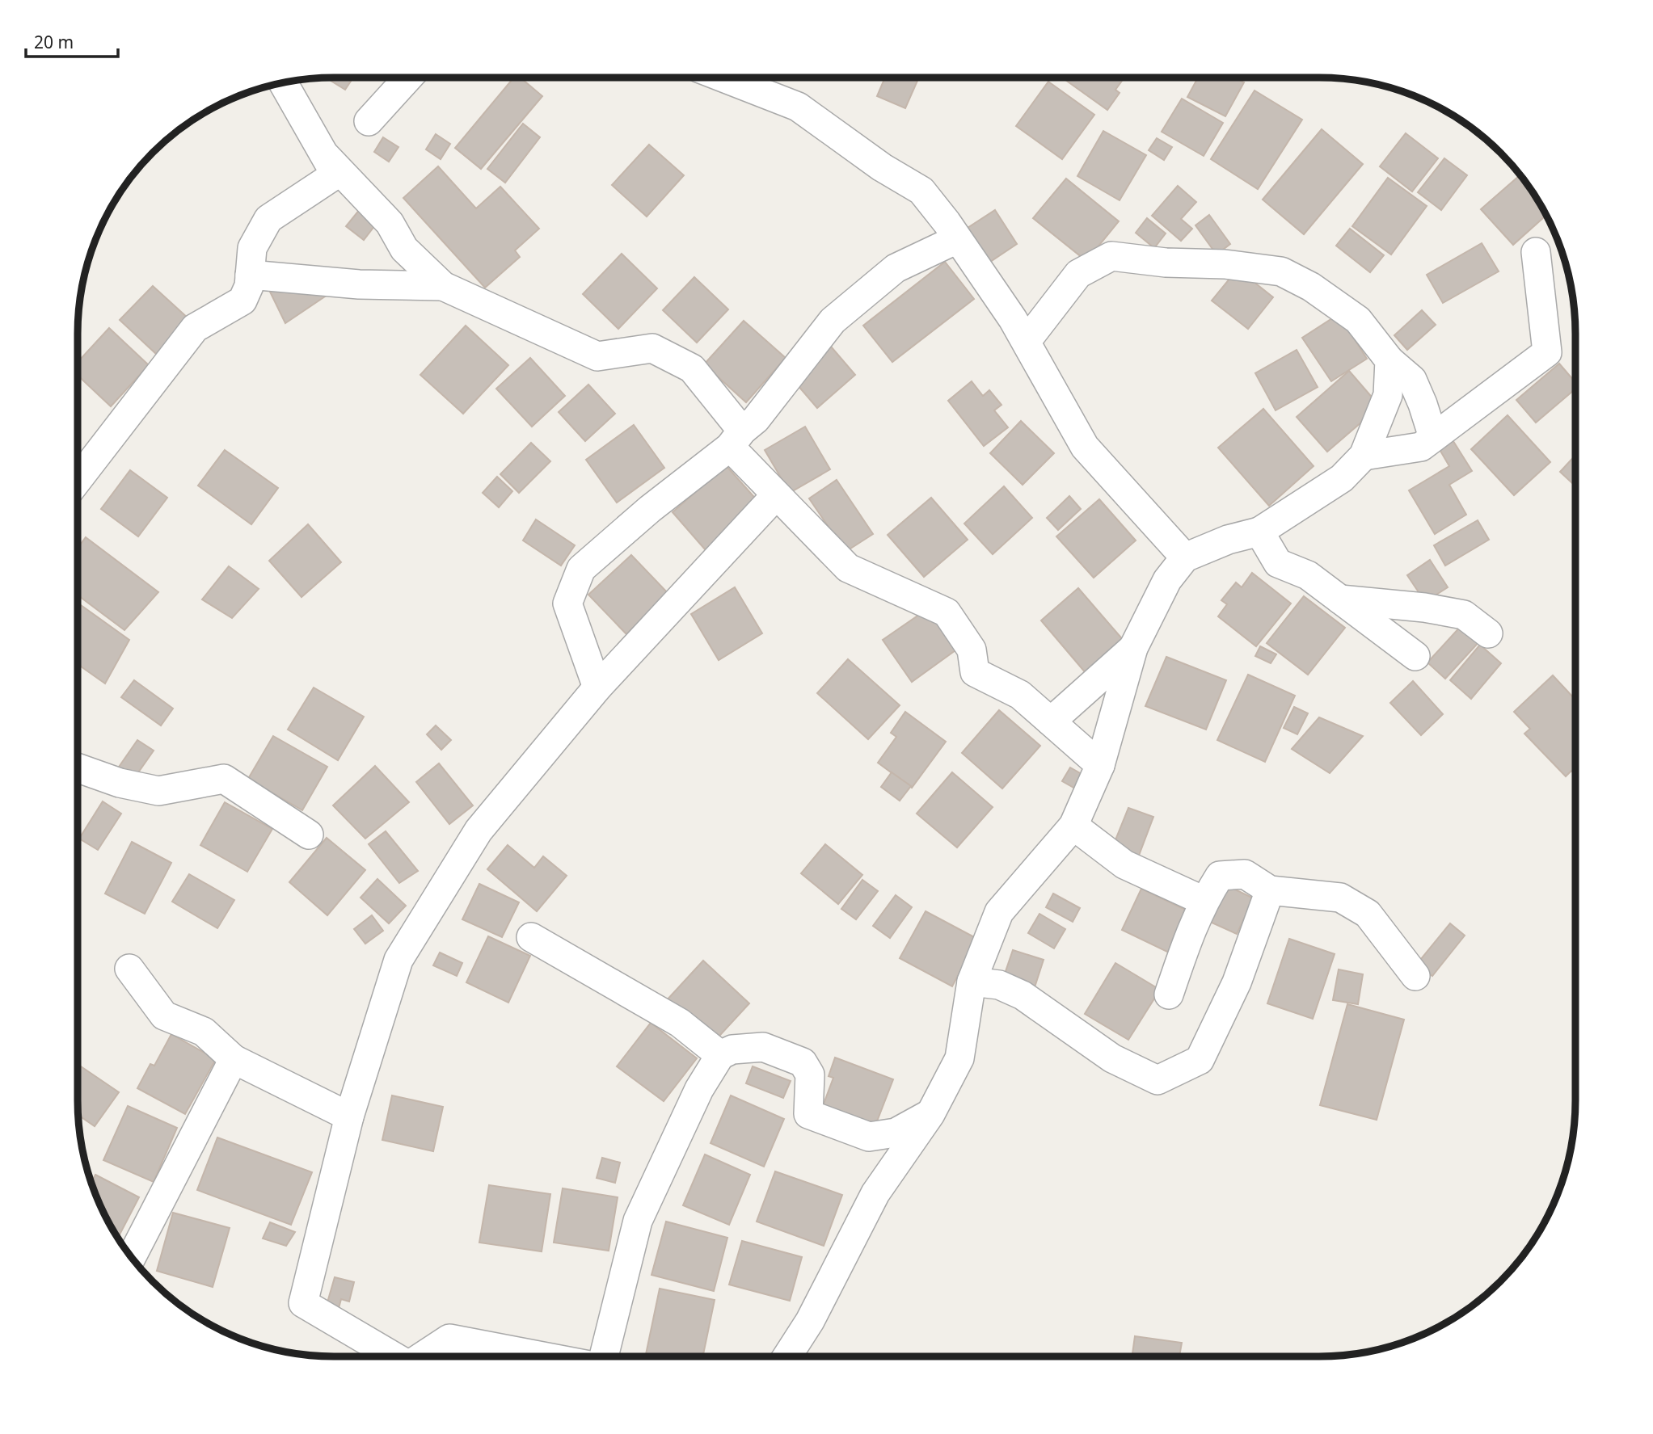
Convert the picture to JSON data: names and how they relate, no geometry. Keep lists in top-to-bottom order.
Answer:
{
  "scale_bar": "20 m"
}
